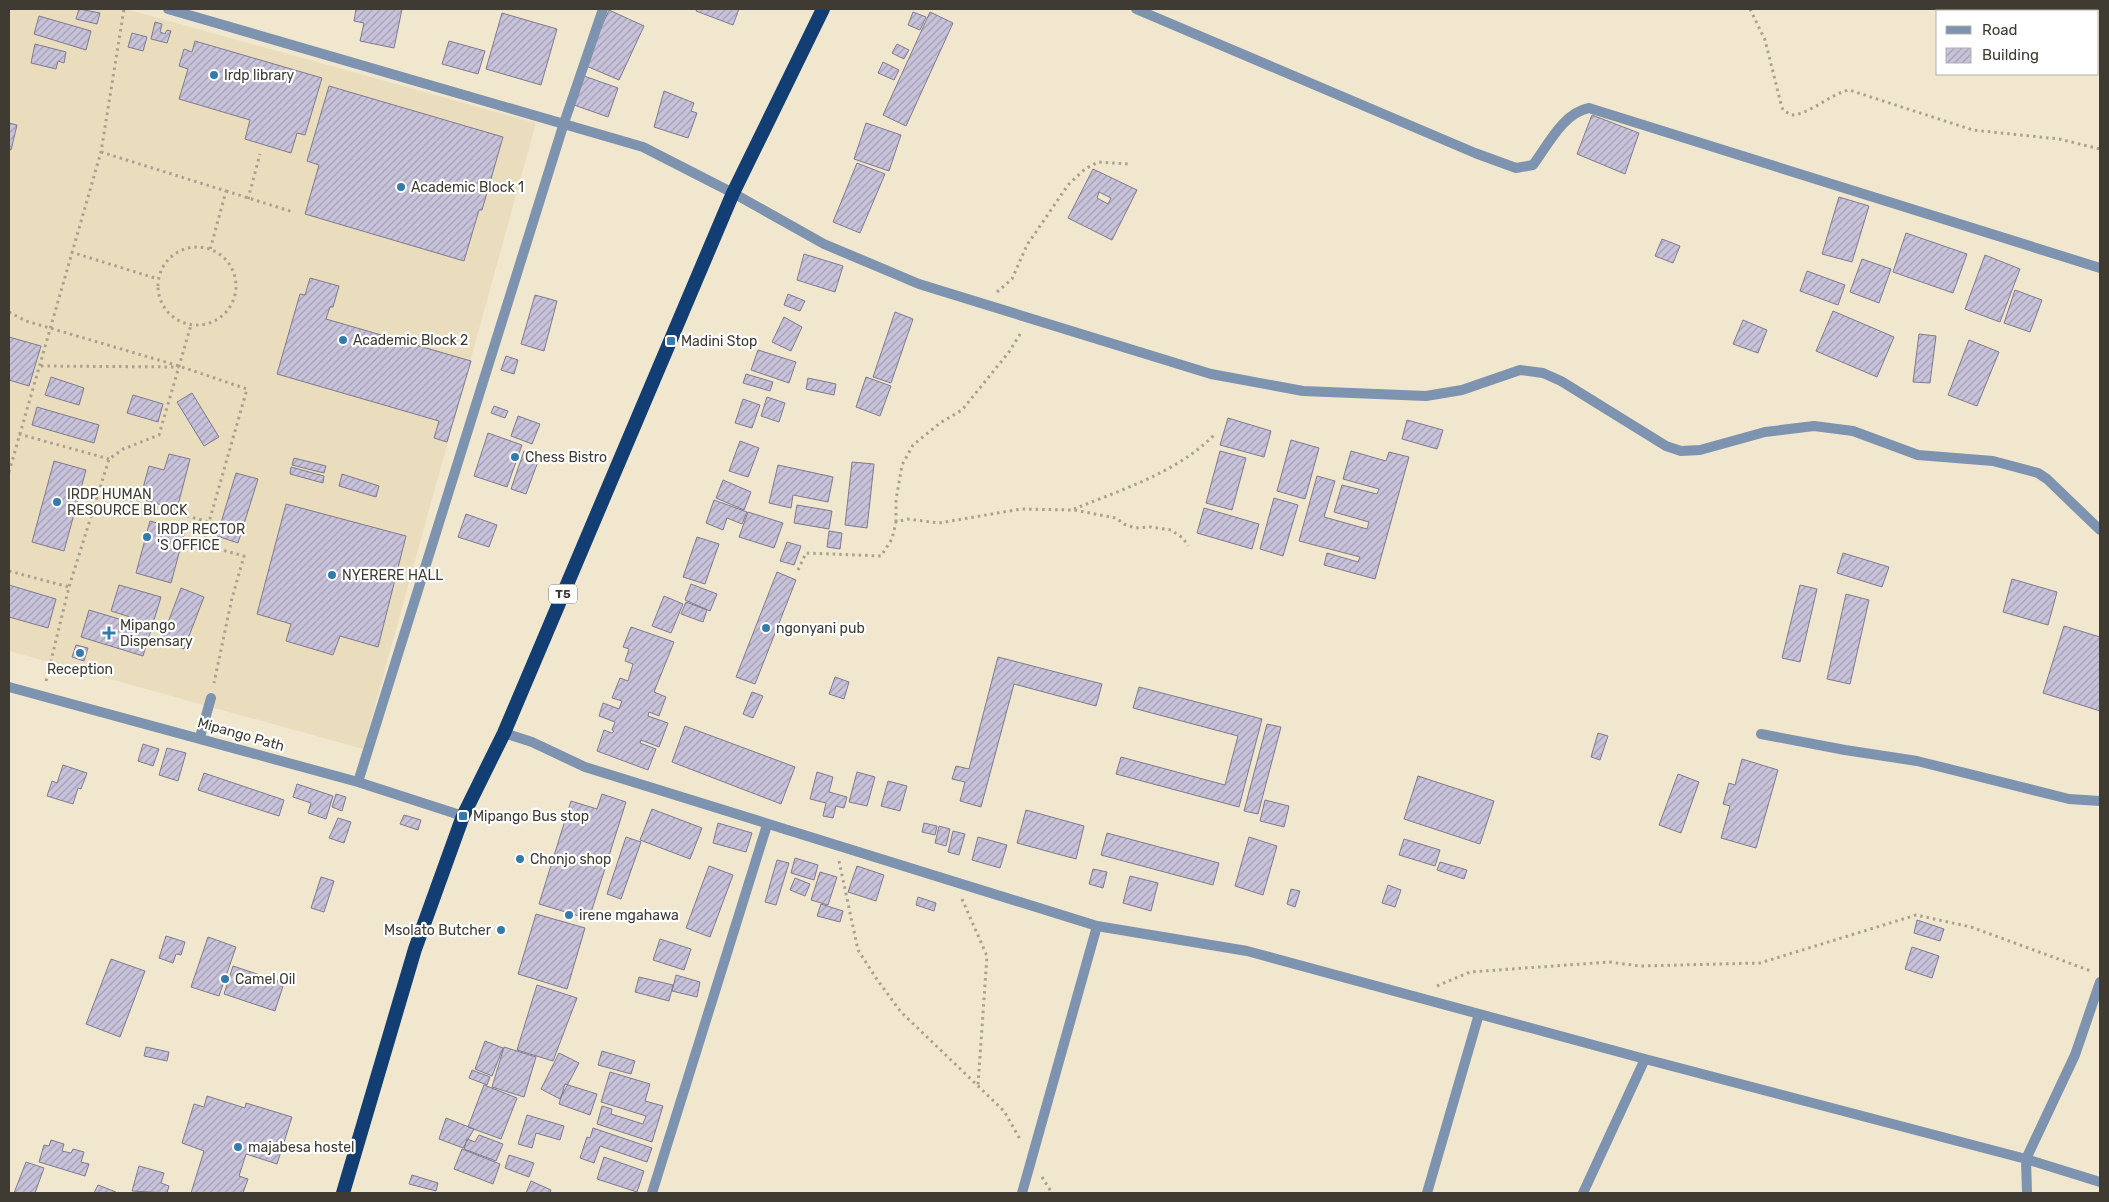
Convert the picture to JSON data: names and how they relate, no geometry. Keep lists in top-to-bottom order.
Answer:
{
  "streets": {
    "highway": ["T5"],
    "street": ["Mipango Path"]
  },
  "crossings": [
    ["T5", "Mipango Path"]
  ],
  "places": {
    "other": [
      "Irdp library",
      "Academic Block 1",
      "Academic Block 2",
      "Chess Bistro",
      "IRDP HUMAN RESOURCE BLOCK",
      "IRDP RECTOR 'S OFFICE",
      "NYERERE HALL",
      "ngonyani pub",
      "Reception",
      "Chonjo shop",
      "irene mgahawa",
      "Msolato Butcher",
      "Camel Oil",
      "majabesa hostel"
    ],
    "transit": ["Madini Stop", "Mipango Bus stop"],
    "health": ["Mipango Dispensary"]
  },
  "legend": ["Road", "Building"]
}
